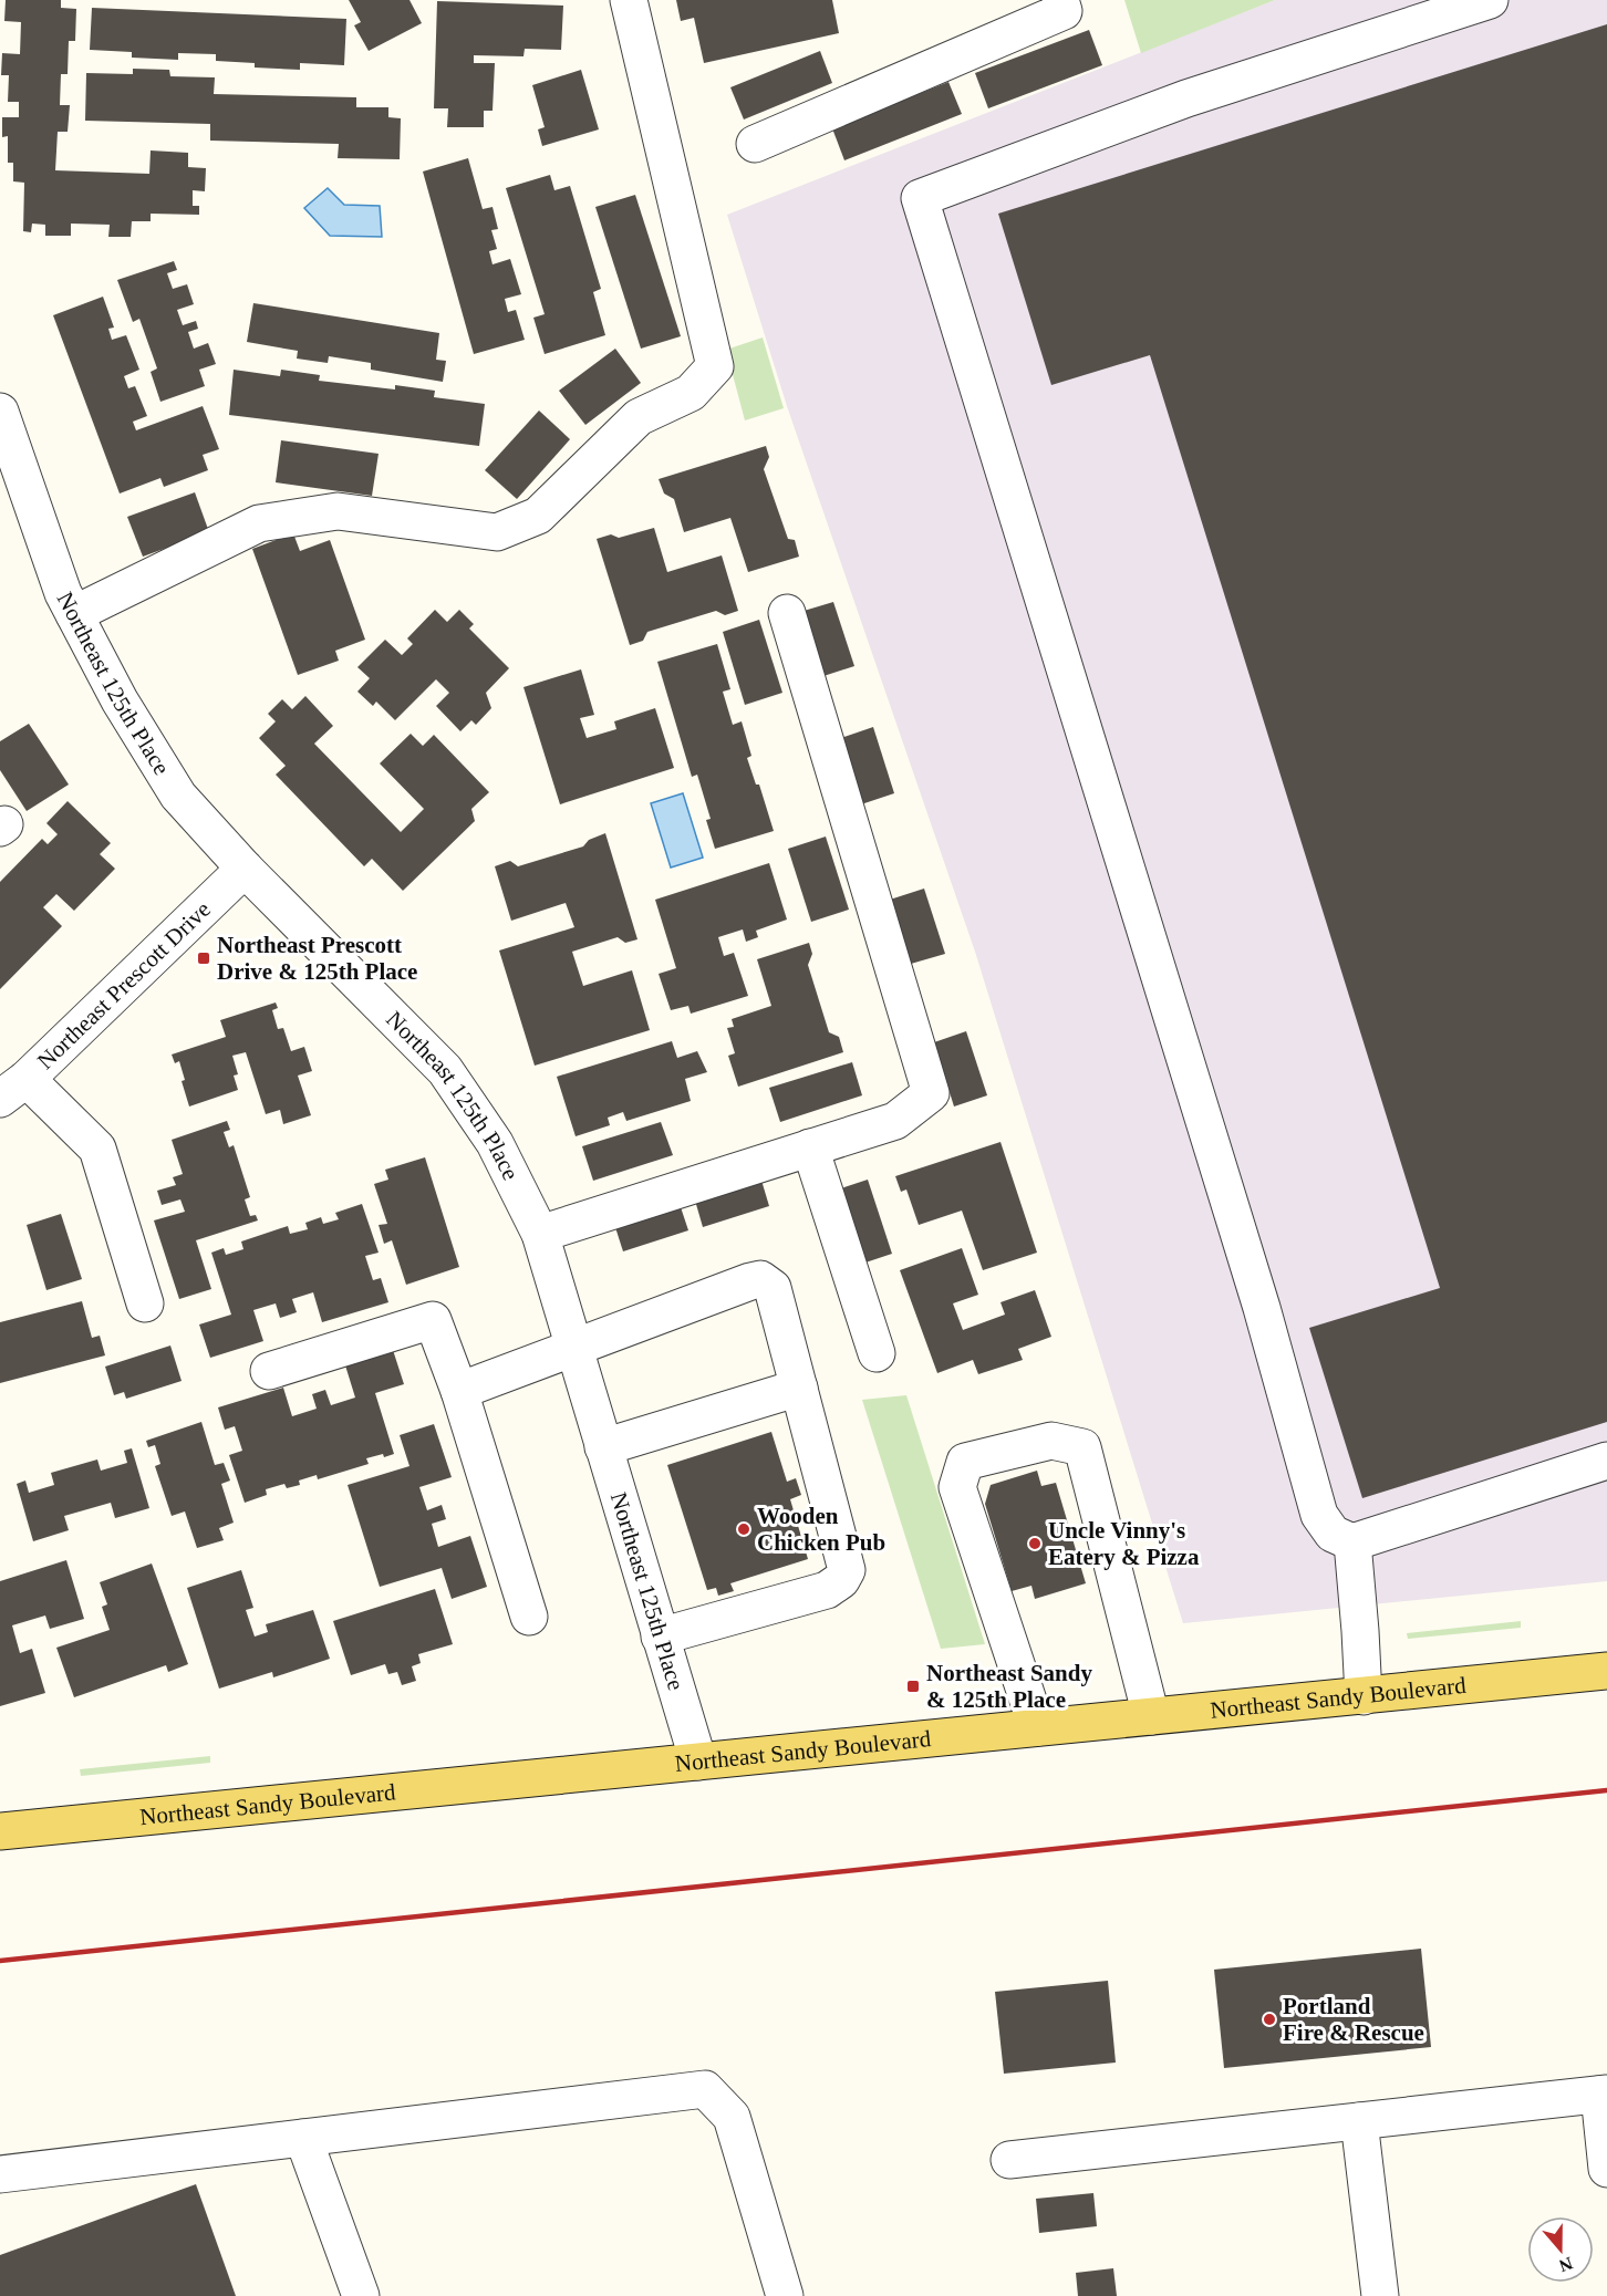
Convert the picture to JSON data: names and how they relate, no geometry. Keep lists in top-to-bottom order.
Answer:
{
  "streets": {
    "main road": ["Northeast Sandy Boulevard"],
    "street": ["Northeast 125th Place", "Northeast Prescott Drive"]
  },
  "crossings": [
    ["Northeast 125th Place", "Northeast Prescott Drive"],
    ["Northeast 125th Place", "Northeast Sandy Boulevard"]
  ],
  "places": {
    "transit": ["Northeast Prescott Drive & 125th Place", "Northeast Sandy & 125th Place"],
    "other": ["Wooden Chicken Pub", "Uncle Vinny's Eatery & Pizza", "Portland Fire & Rescue"]
  },
  "north": "bottom"
}
